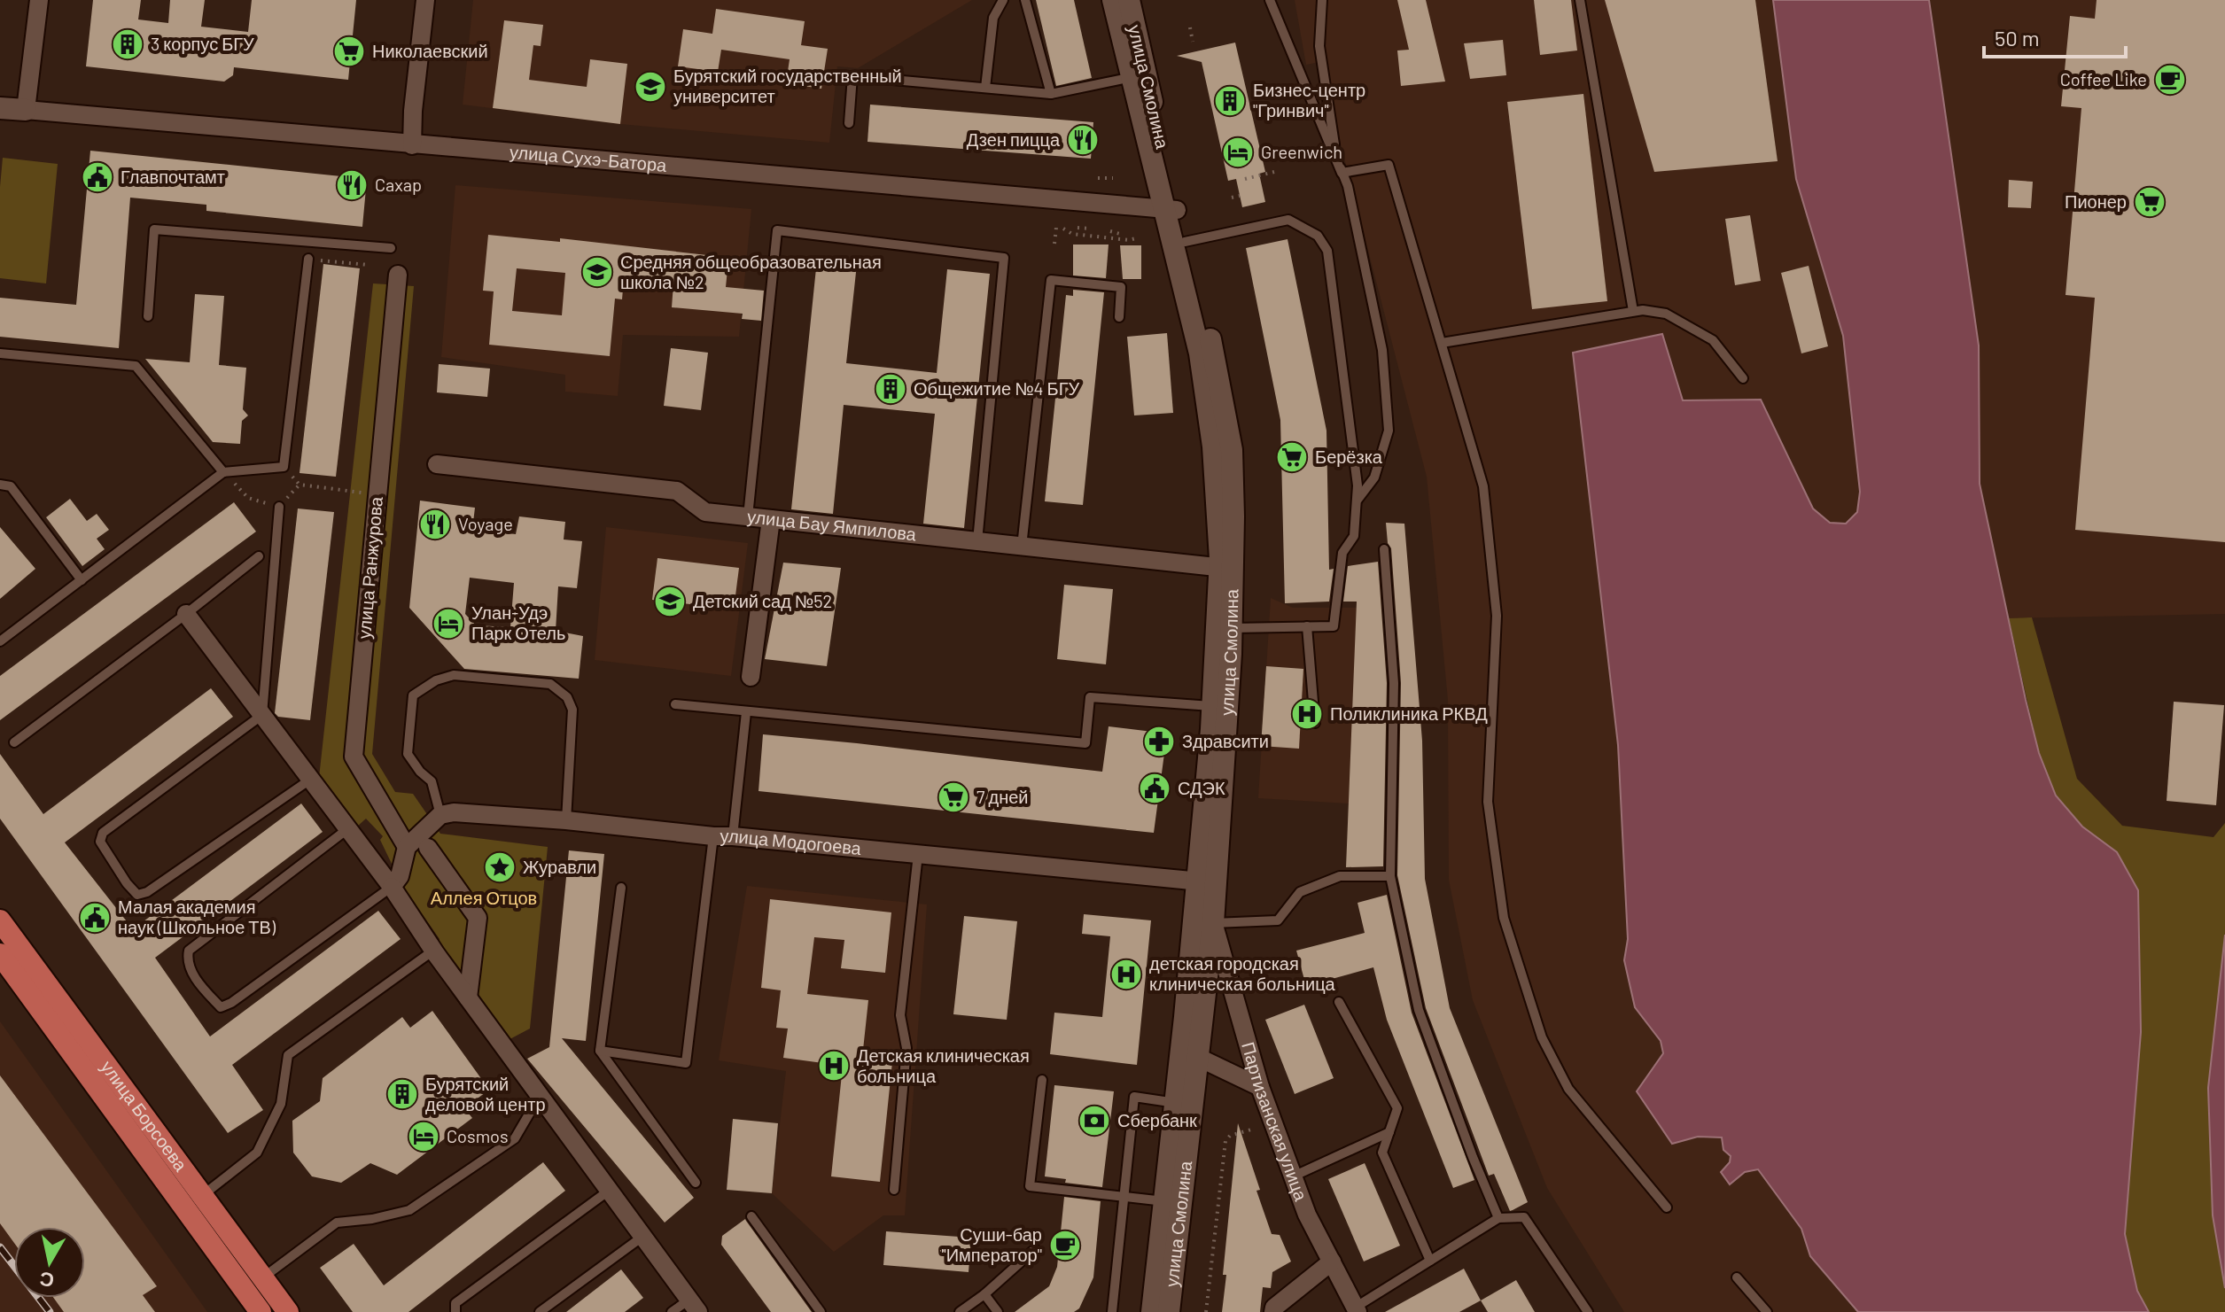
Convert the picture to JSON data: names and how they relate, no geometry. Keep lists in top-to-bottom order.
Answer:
{
  "streets": {
    "main road": ["улица Смолина", "улица Сухэ-Батора", "улица Борсоева"],
    "street": [
      "улица Бау Ямпилова",
      "улица Ранжурова",
      "улица Модогоева",
      "Партизанская улица"
    ]
  },
  "crossings": [
    ["улица Смолина", "улица Сухэ-Батора"],
    ["улица Смолина", "улица Бау Ямпилова"],
    ["улица Смолина", "улица Модогоева"],
    ["улица Смолина", "Партизанская улица"]
  ],
  "parks": ["Аллея Отцов"],
  "places": {
    "building": [
      "3 корпус БГУ",
      "Бизнес-центр \"Гринвич\"",
      "Общежитие №4 БГУ",
      "Бурятский деловой центр"
    ],
    "supermarket": [
      "Николаевский",
      "Пионер",
      "Берёзка",
      "7 дней"
    ],
    "cafe": ["Coffee Like", "Суши-бар \"Император\""],
    "school or university": ["Бурятский государственный университет", "Средняя общеобразовательная школа №2", "Детский сад №52"],
    "restaurant": ["Дзен пицца", "Caxap", "Voyage"],
    "hotel": ["Greenwich", "Улан-Удэ Парк Отель", "Cosmos"],
    "public building": ["Главпочтамт", "СДЭК", "Малая академия наук (Школьное ТВ)"],
    "hospital": ["Поликлиника РКВД", "детская городская клиническая больница", "Детская клиническая больница"],
    "pharmacy": ["Здравсити"],
    "place": ["Журавли"],
    "bank": ["Сбербанк"]
  },
  "scale_bar": "50 m",
  "north": "bottom"
}
